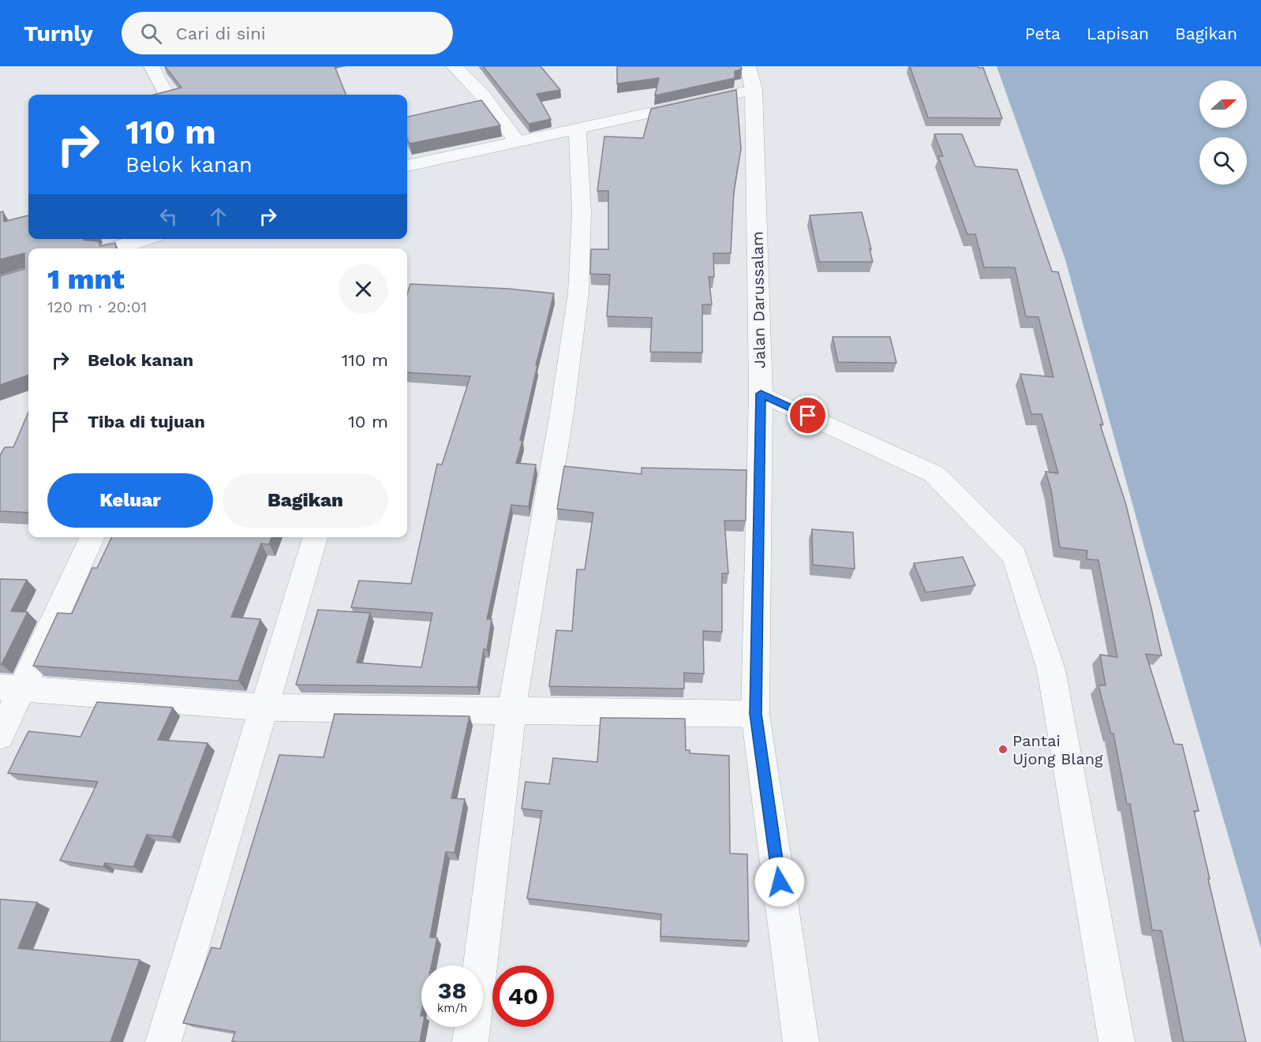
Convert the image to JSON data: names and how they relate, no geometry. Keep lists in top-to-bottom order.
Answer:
{
  "streets": {
    "street": ["Jalan Darussalam"]
  },
  "places": ["Pantai Ujong Blang"],
  "north": "right",
  "page": {
    "header": "Turnly",
    "search": "Cari di sini",
    "nav": ["Peta", "Lapisan", "Bagikan"],
    "turn": ["110 m", "Belok kanan"],
    "heading": ["1 mnt", "120 m · 20:01"],
    "list": [
      {
        "name": "Belok kanan",
        "value": "110 m"
      },
      {
        "name": "Tiba di tujuan",
        "value": "10 m"
      }
    ],
    "buttons": ["Keluar", "Bagikan"],
    "speed": "38 km/h",
    "limit": "40"
  }
}
